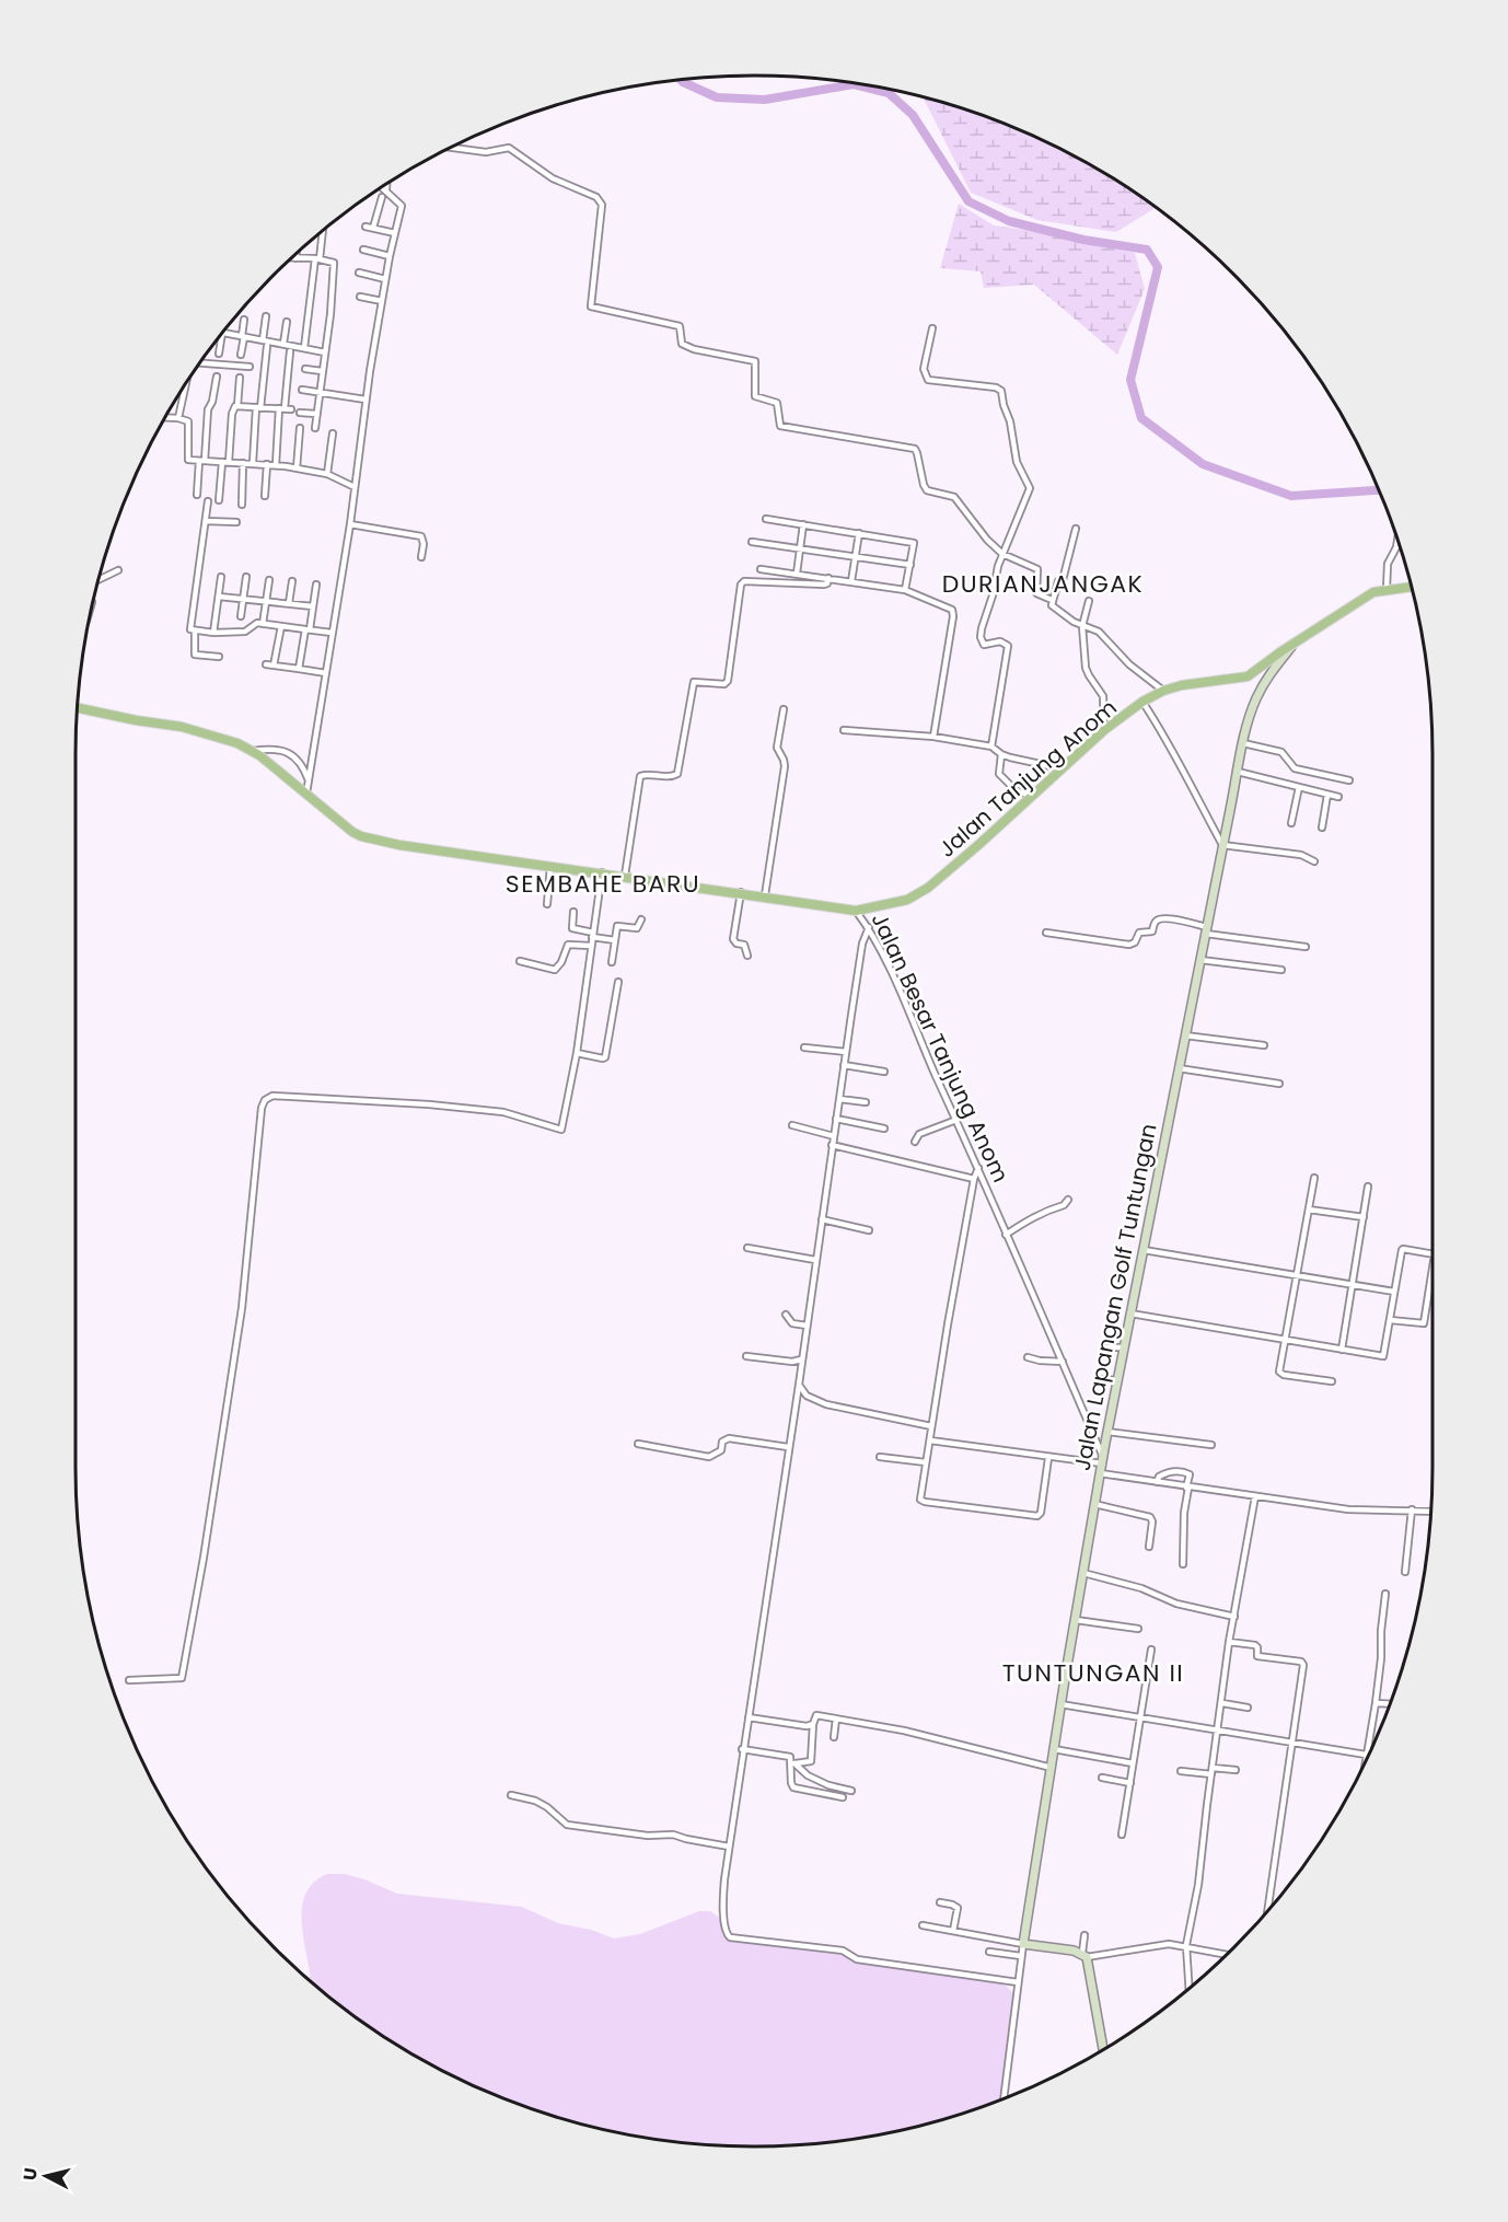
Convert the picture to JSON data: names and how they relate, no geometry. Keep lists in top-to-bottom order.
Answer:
{
  "streets": {
    "main road": ["Jalan Tanjung Anom", "Jalan Besar Tanjung Anom", "Jalan Lapangan Golf Tuntungan"]
  },
  "crossings": [
    ["Jalan Tanjung Anom", "Jalan Besar Tanjung Anom"],
    ["Jalan Tanjung Anom", "Jalan Lapangan Golf Tuntungan"],
    ["Jalan Besar Tanjung Anom", "Jalan Lapangan Golf Tuntungan"]
  ],
  "districts": ["DURIANJANGAK", "SEMBAHE BARU", "TUNTUNGAN II"],
  "north": "left"
}
